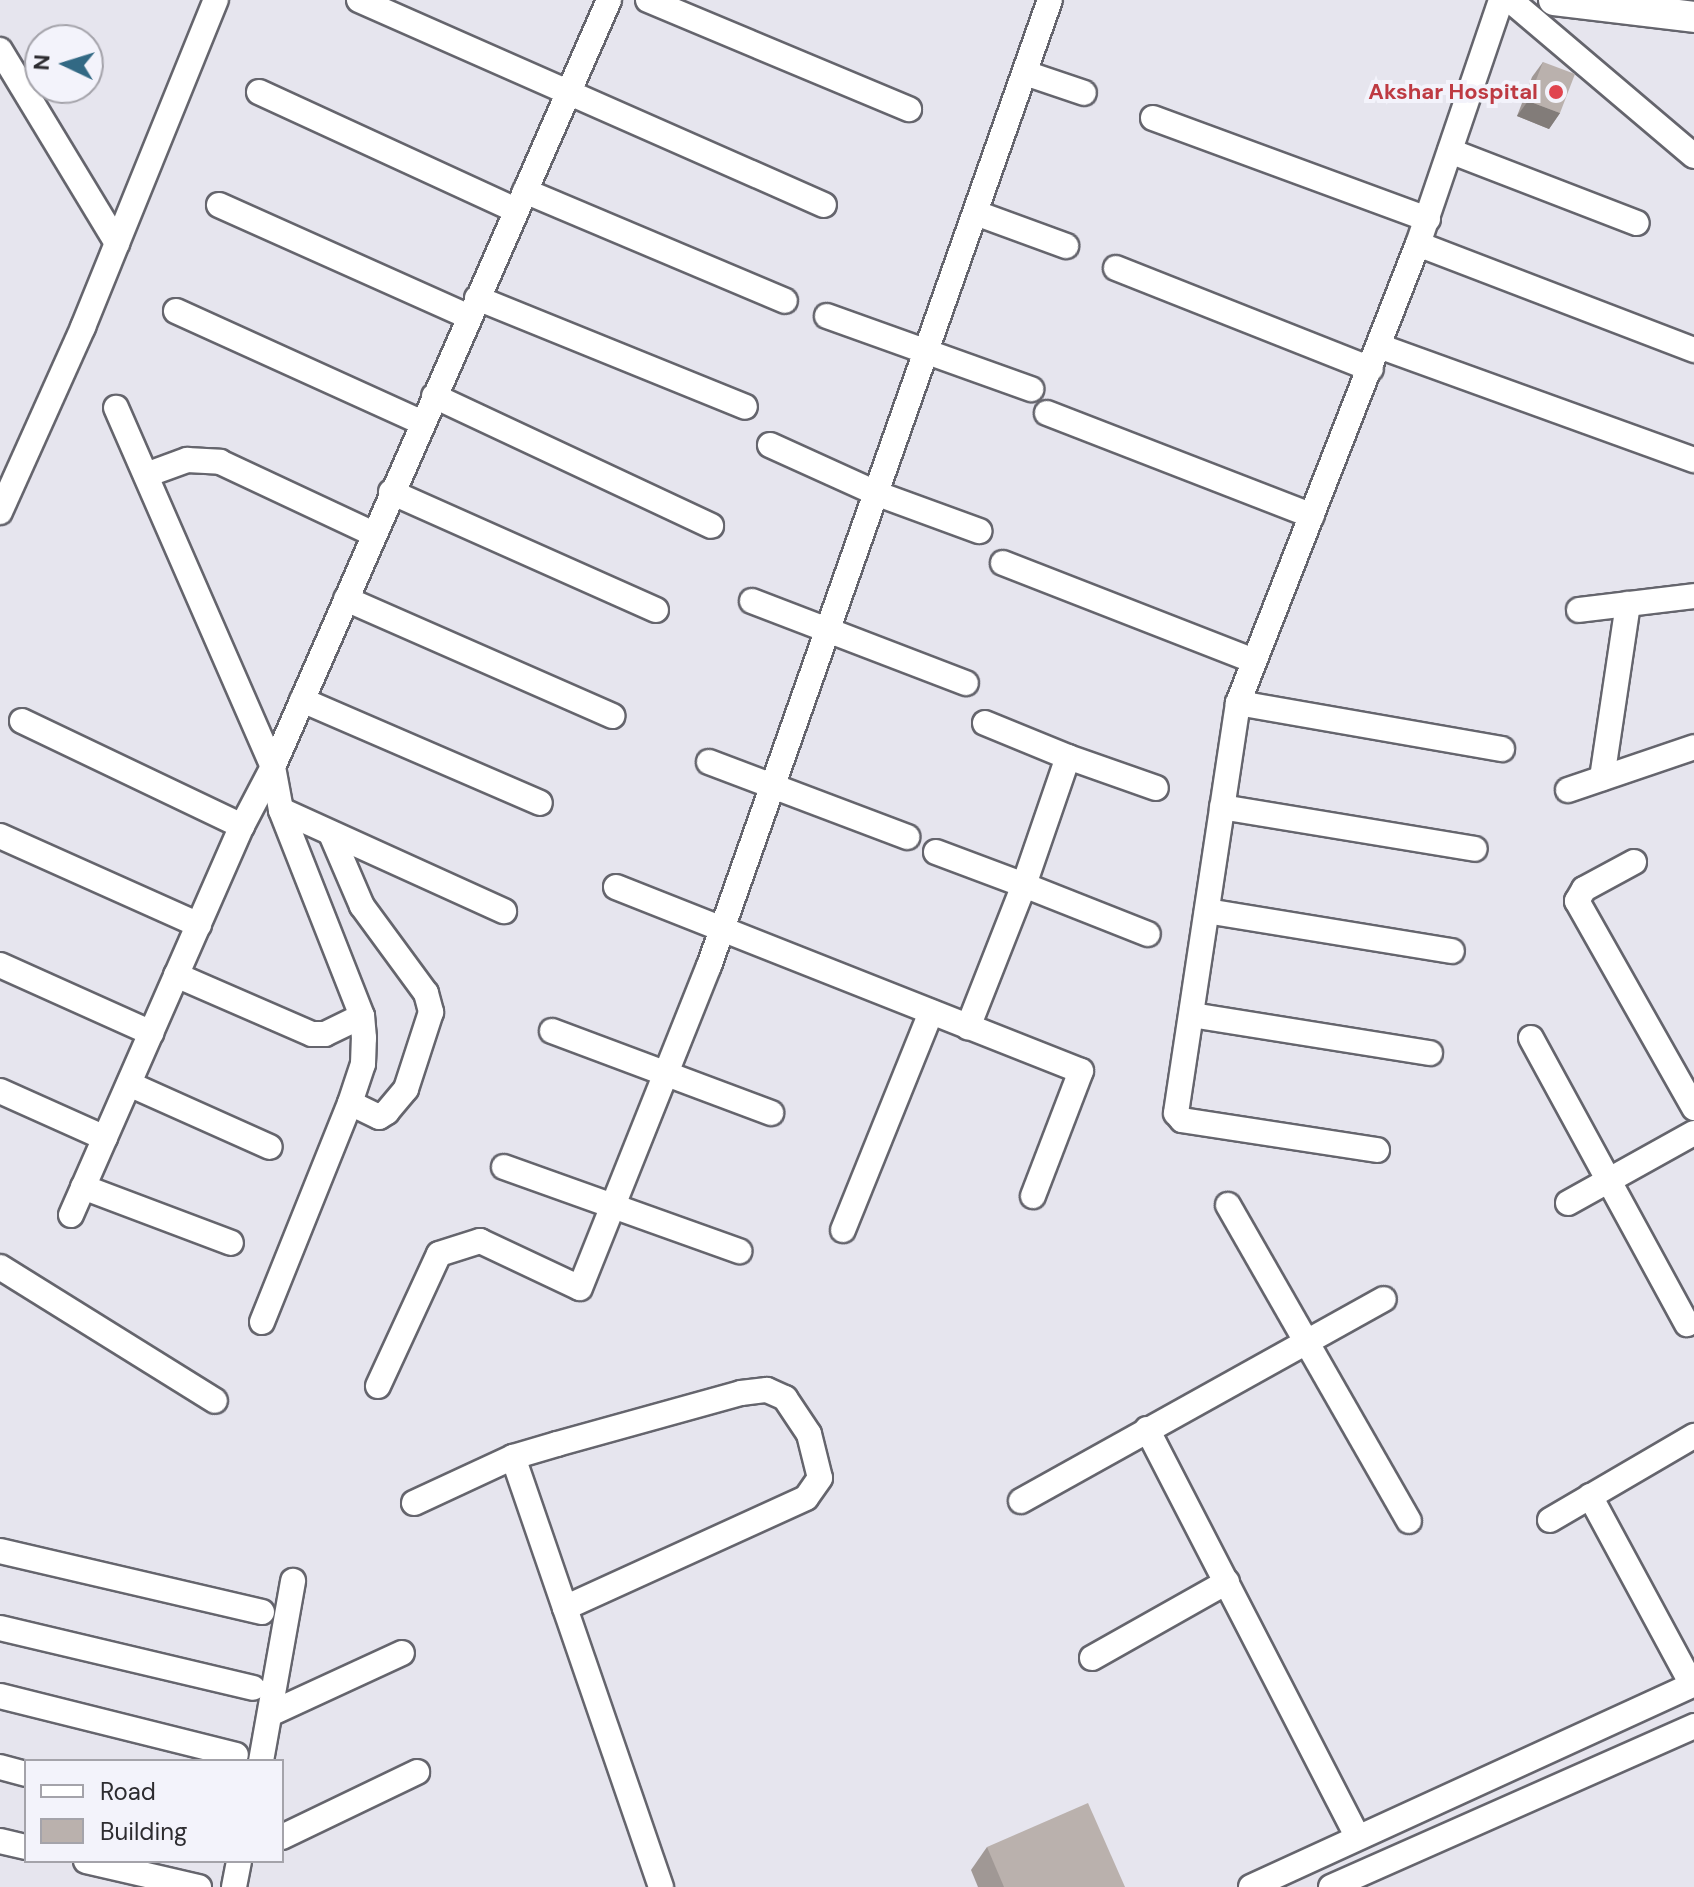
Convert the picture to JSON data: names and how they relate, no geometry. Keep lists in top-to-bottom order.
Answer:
{
  "places": ["Akshar Hospital"],
  "legend": ["Road", "Building"],
  "north": "left"
}
